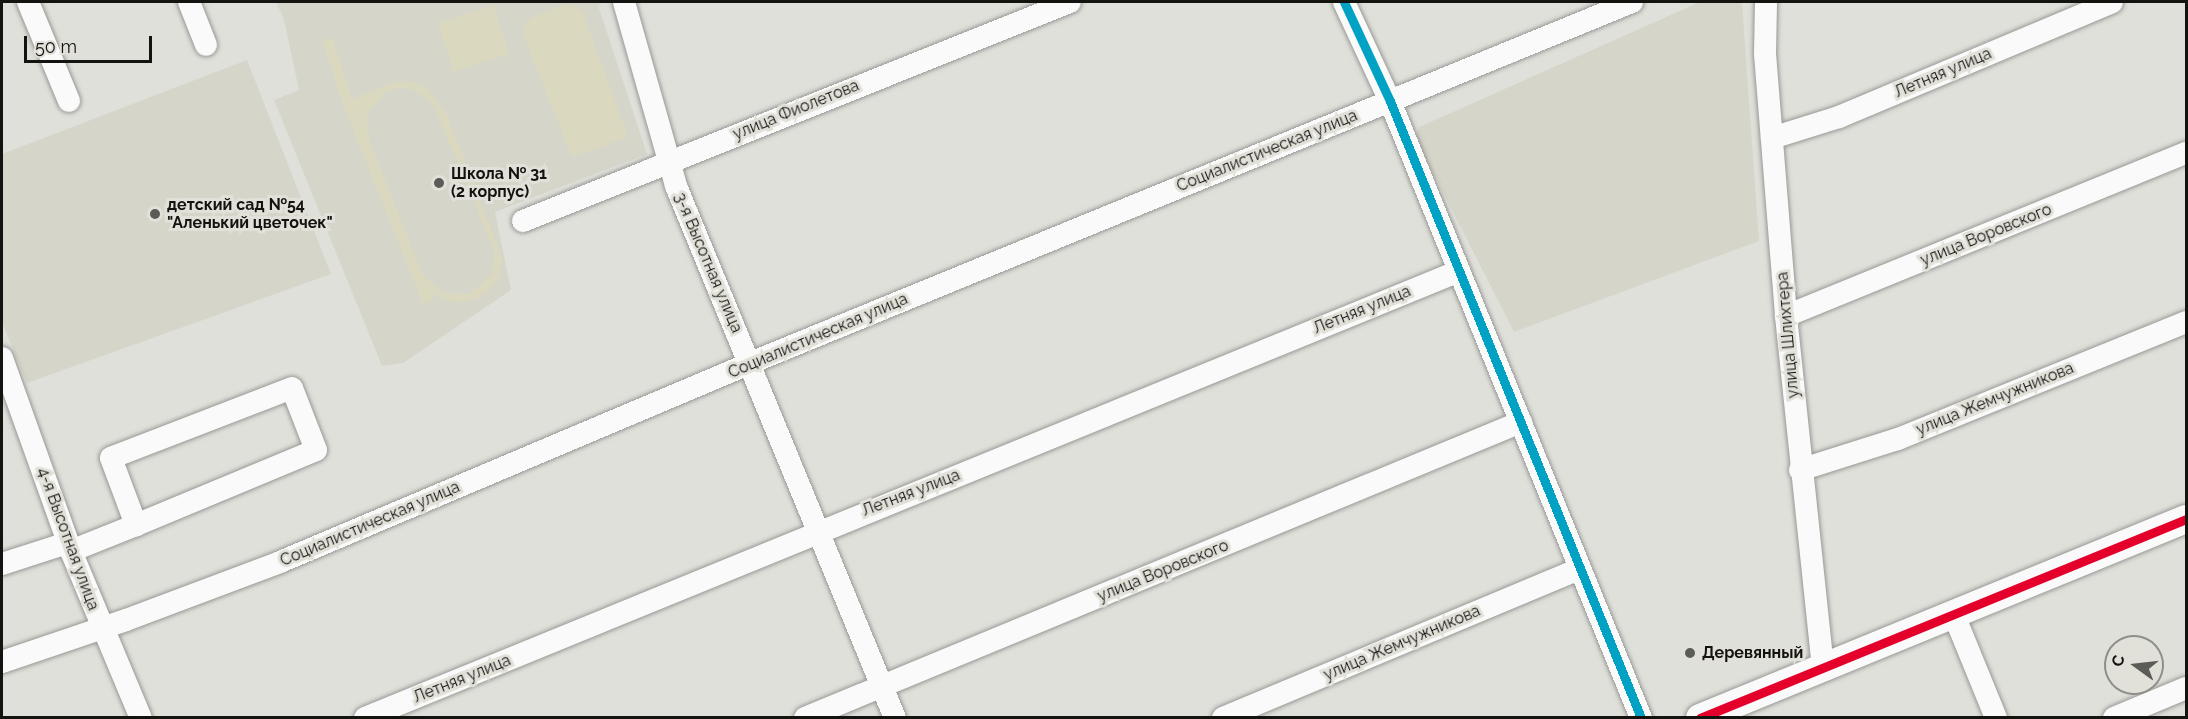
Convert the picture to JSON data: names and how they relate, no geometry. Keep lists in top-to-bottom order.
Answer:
{
  "streets": {
    "street": [
      "Летняя улица",
      "улица Фиолетова",
      "Социалистическая улица",
      "улица Воровского",
      "3-я Высотная улица",
      "улица Шлихтера",
      "улица Жемчужникова",
      "4-я Высотная улица"
    ]
  },
  "crossings": [
    ["Летняя улица", "3-я Высотная улица"],
    ["Летняя улица", "улица Шлихтера"],
    ["улица Фиолетова", "3-я Высотная улица"],
    ["Социалистическая улица", "3-я Высотная улица"],
    ["Социалистическая улица", "4-я Высотная улица"],
    ["улица Воровского", "3-я Высотная улица"],
    ["улица Воровского", "улица Шлихтера"],
    ["улица Шлихтера", "улица Жемчужникова"]
  ],
  "places": ["Школа № 31 (2 корпус)", "детский сад №54 \"Аленький цветочек\"", "Деревянный"],
  "scale_bar": "50 m",
  "north": "left"
}
